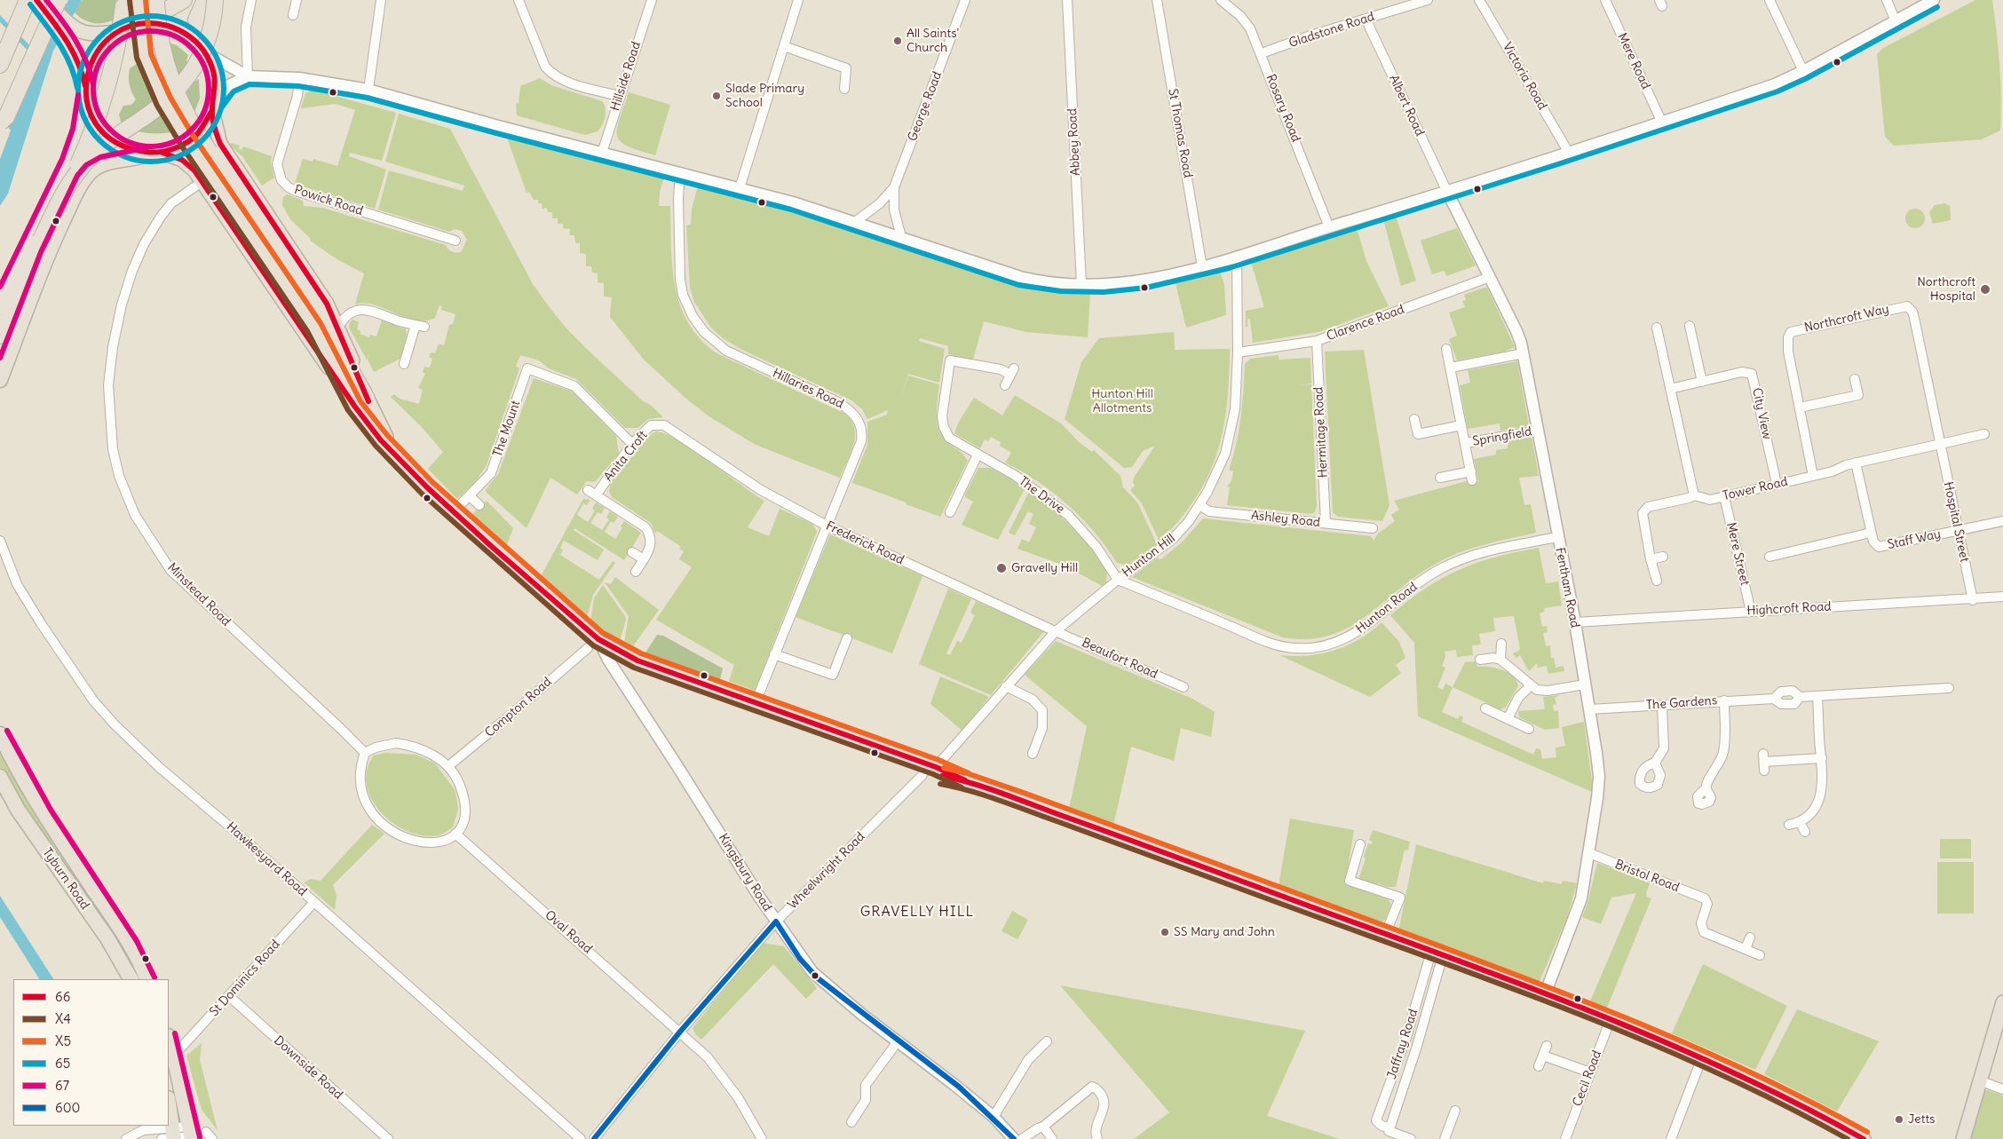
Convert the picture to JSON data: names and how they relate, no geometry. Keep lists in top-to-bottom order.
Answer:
{
  "streets": {
    "highway": ["Tyburn Road"],
    "street": [
      "Gladstone Road",
      "Mere Road",
      "Hillside Road",
      "Victoria Road",
      "Albert Road",
      "George Road",
      "Rosary Road",
      "St Thomas Road",
      "Abbey Road",
      "Powick Road",
      "Northcroft Way",
      "Clarence Road",
      "Hillaries Road",
      "City View",
      "The Mount",
      "Hermitage Road",
      "Springfield",
      "Anita Croft",
      "Tower Road",
      "The Drive",
      "Ashley Road",
      "Hospital Street",
      "Staff Way",
      "Frederick Road",
      "Mere Street",
      "Hunton Hill",
      "Fentham Road",
      "Minstead Road",
      "Hunton Road",
      "Highcroft Road",
      "Beaufort Road",
      "The Gardens",
      "Compton Road",
      "Hawkesyard Road",
      "Wheelwright Road",
      "Kingsbury Road",
      "Bristol Road",
      "Oval Road",
      "St Dominics Road",
      "Jaffray Road",
      "Downside Road",
      "Cecil Road"
    ]
  },
  "crossings": [
    ["Gladstone Road", "Albert Road"],
    ["Gladstone Road", "Rosary Road"],
    ["Albert Road", "Fentham Road"],
    ["Northcroft Way", "Tower Road"],
    ["Northcroft Way", "Hospital Street"],
    ["Clarence Road", "Hermitage Road"],
    ["Clarence Road", "Hunton Hill"],
    ["Clarence Road", "Fentham Road"],
    ["Hillaries Road", "Frederick Road"],
    ["City View", "Tower Road"],
    ["The Mount", "Anita Croft"],
    ["Hermitage Road", "Ashley Road"],
    ["Springfield", "Fentham Road"],
    ["Anita Croft", "Frederick Road"],
    ["Tower Road", "Hospital Street"],
    ["Tower Road", "Staff Way"],
    ["Tower Road", "Mere Street"],
    ["The Drive", "Hunton Hill"],
    ["The Drive", "Hunton Road"],
    ["Ashley Road", "Hunton Hill"],
    ["Hospital Street", "Staff Way"],
    ["Hospital Street", "Highcroft Road"],
    ["Frederick Road", "Hunton Hill"],
    ["Frederick Road", "Beaufort Road"],
    ["Mere Street", "Highcroft Road"],
    ["Hunton Hill", "Hunton Road"],
    ["Hunton Hill", "Beaufort Road"],
    ["Hunton Hill", "Wheelwright Road"],
    ["Fentham Road", "Hunton Road"],
    ["Fentham Road", "Highcroft Road"],
    ["Fentham Road", "The Gardens"],
    ["Fentham Road", "Bristol Road"],
    ["Minstead Road", "Compton Road"],
    ["Minstead Road", "Oval Road"],
    ["Compton Road", "Oval Road"],
    ["Hawkesyard Road", "St Dominics Road"],
    ["Wheelwright Road", "Kingsbury Road"],
    ["Wheelwright Road", "Oval Road"],
    ["St Dominics Road", "Downside Road"]
  ],
  "districts": ["GRAVELLY HILL"],
  "parks": ["Hunton Hill Allotments"],
  "places": [
    "All Saints' Church",
    "Slade Primary School",
    "Northcroft Hospital",
    "Gravelly Hill",
    "SS Mary and John",
    "Jetts"
  ],
  "lines": [
    "transit line 66",
    "transit line X5",
    "transit line 67",
    "transit line X4",
    "transit line 65",
    "transit line 600"
  ],
  "legend": [
    "66",
    "X4",
    "X5",
    "65",
    "67",
    "600"
  ]
}
